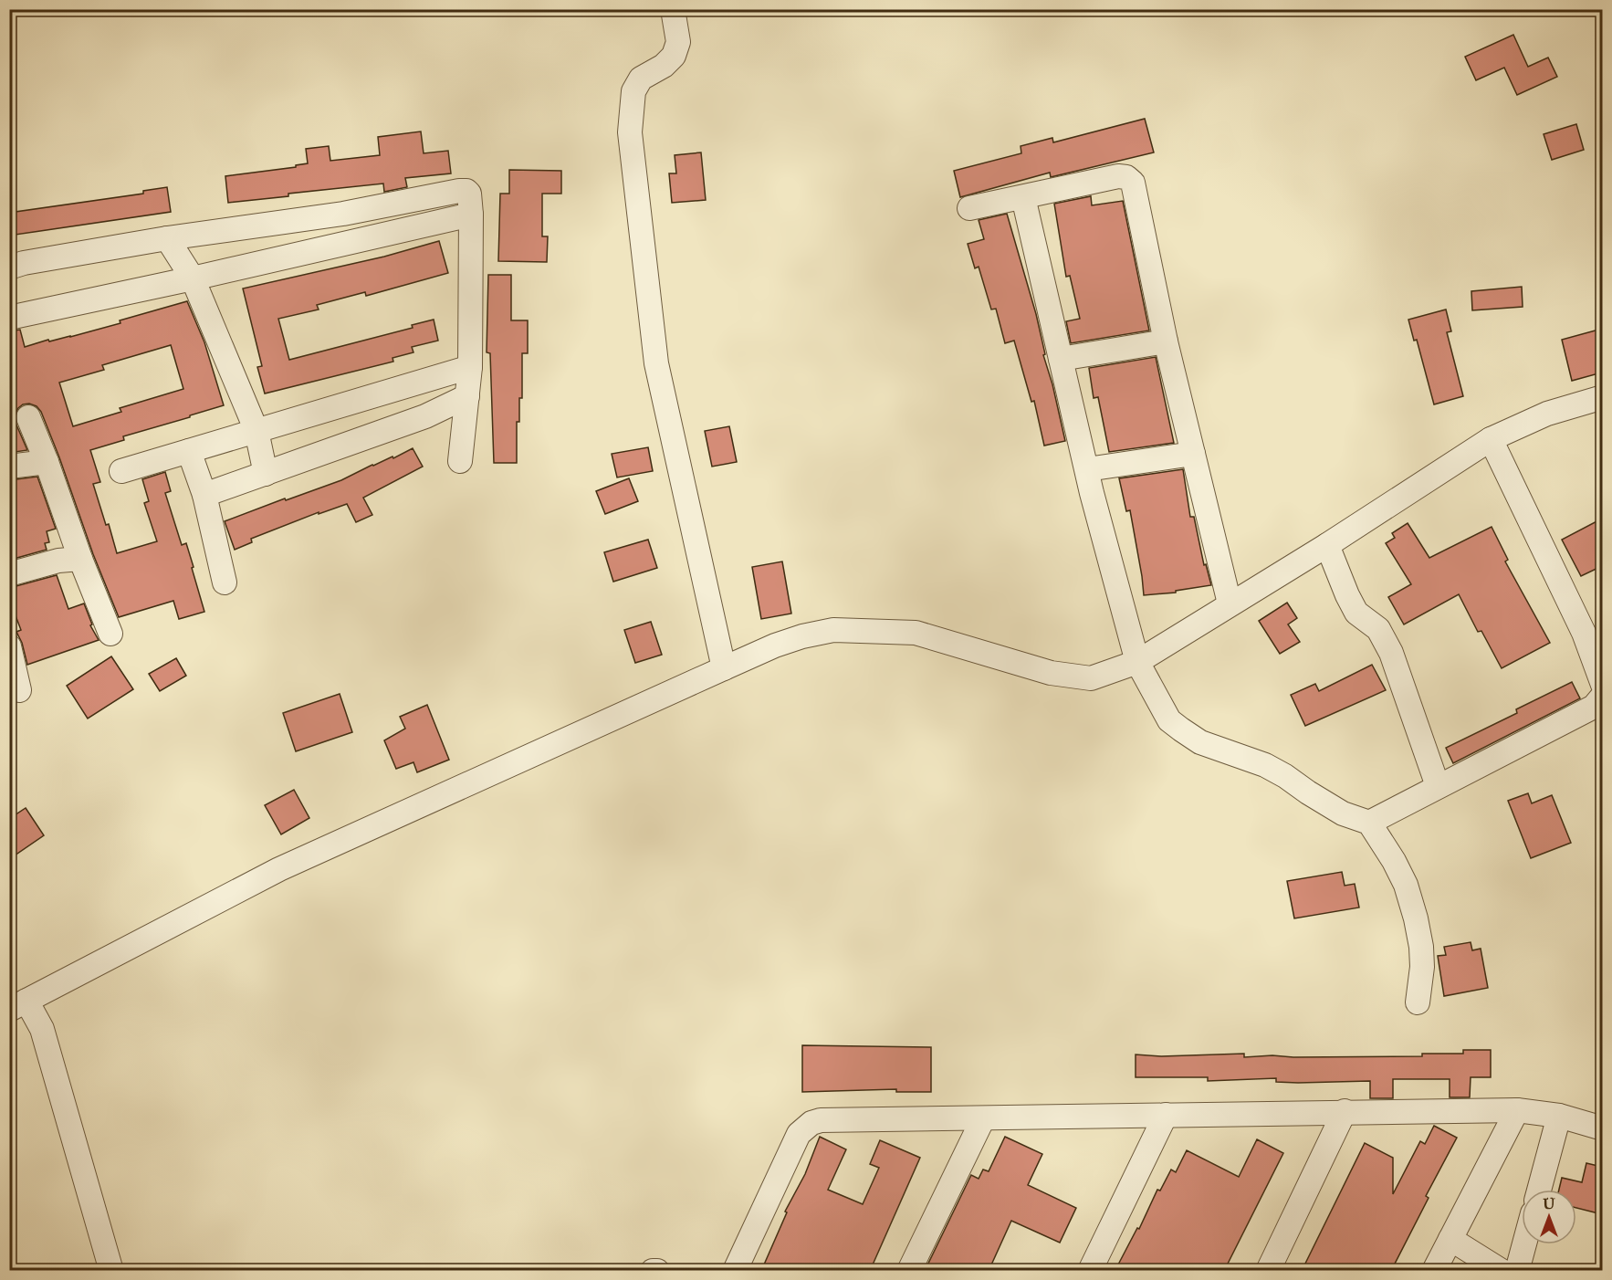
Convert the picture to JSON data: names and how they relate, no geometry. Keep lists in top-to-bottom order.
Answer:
{
  "north": "top"
}
